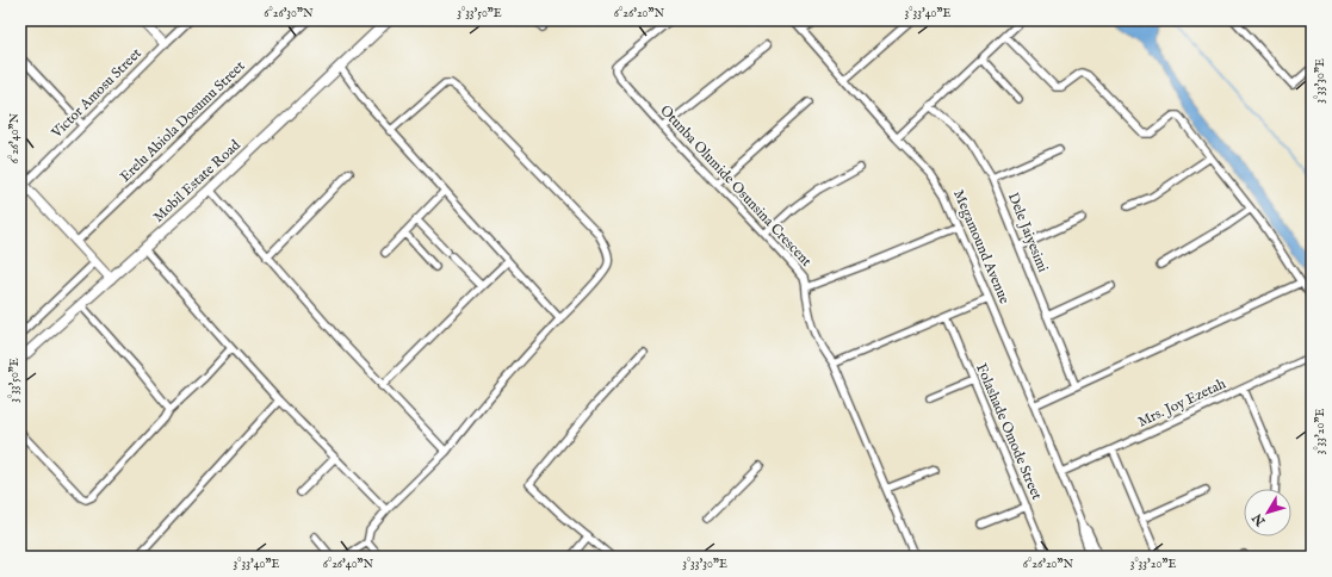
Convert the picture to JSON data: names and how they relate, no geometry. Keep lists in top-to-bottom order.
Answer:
{
  "streets": {
    "main road": ["Mobil Estate Road"],
    "street": [
      "Victor Amosu Street",
      "Erelu Abiola Dosumu Street",
      "Otunba Olumide Osunsina Crescent",
      "Dele Jaiyesimi",
      "Megamound Avenue",
      "Mrs. Joy Ezetah",
      "Folashade Omode Street"
    ]
  },
  "crossings": [
    ["Megamound Avenue", "Mrs. Joy Ezetah"]
  ],
  "north": "bottom left",
  "coordinates": [
    "6°26'30\"N",
    "3°33'50\"E",
    "6°26'20\"N",
    "3°33'40\"E",
    "3°33'30\"E",
    "6°26'40\"N",
    "3°33'20\"E"
  ]
}
